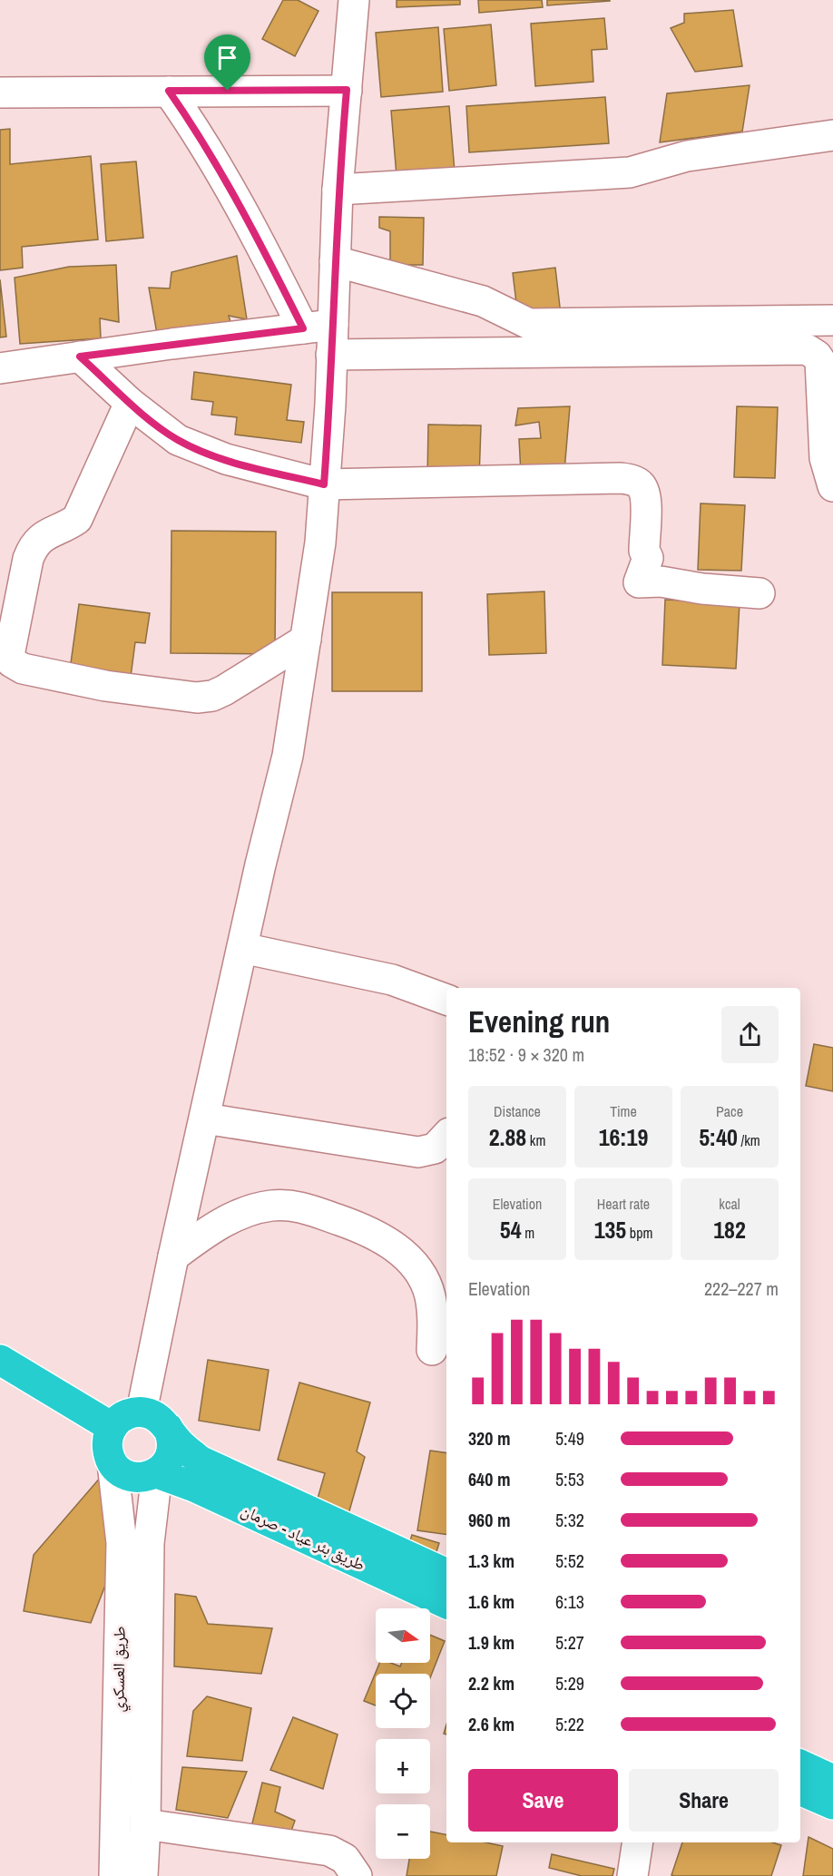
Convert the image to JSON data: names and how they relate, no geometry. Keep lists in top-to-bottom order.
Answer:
{
  "streets": {
    "highway": ["طريق بئر عياد - صرمان"],
    "street": ["طريق العسكري"]
  },
  "crossings": [
    ["طريق بئر عياد - صرمان", "طريق العسكري"]
  ],
  "north": "right",
  "page": {
    "heading": ["Evening run", "18:52 · 9 × 320 m"],
    "stats": [
      ["Distance", "2.88 km"],
      ["Time", "16:19"],
      ["Pace", "5:40 /km"],
      ["Elevation", "54 m"],
      ["Heart rate", "135 bpm"],
      ["kcal", "182"]
    ],
    "chart": ["Elevation", "222–227 m"],
    "list": [
      {
        "name": "320 m",
        "note": "5:49"
      },
      {
        "name": "640 m",
        "note": "5:53"
      },
      {
        "name": "960 m",
        "note": "5:32"
      },
      {
        "name": "1.3 km",
        "note": "5:52"
      },
      {
        "name": "1.6 km",
        "note": "6:13"
      },
      {
        "name": "1.9 km",
        "note": "5:27"
      },
      {
        "name": "2.2 km",
        "note": "5:29"
      },
      {
        "name": "2.6 km",
        "note": "5:22"
      }
    ],
    "map_buttons": ["+", "−"],
    "buttons": ["Save", "Share"]
  }
}
